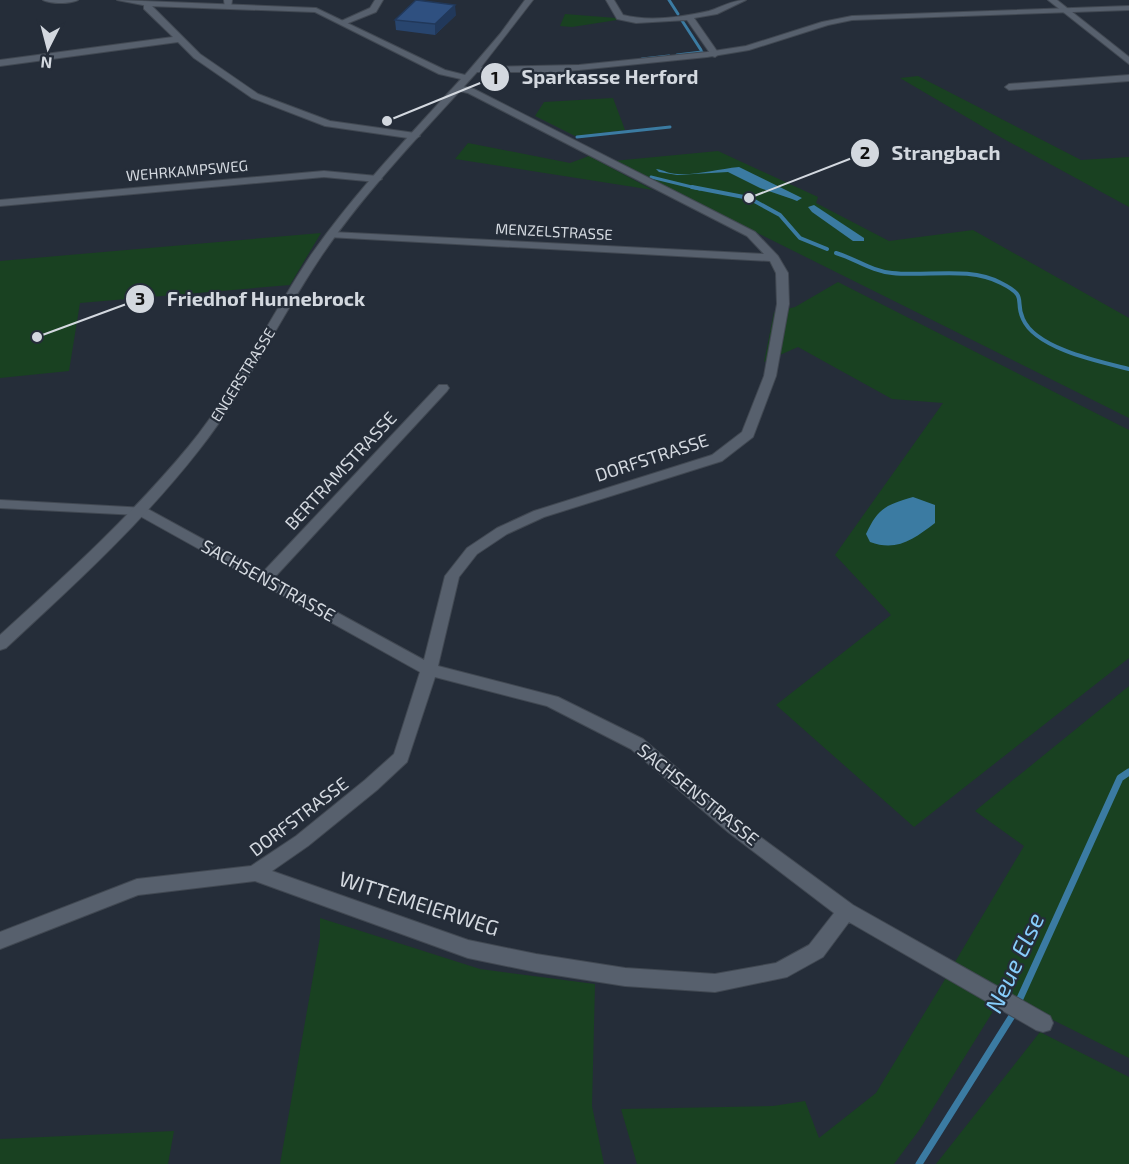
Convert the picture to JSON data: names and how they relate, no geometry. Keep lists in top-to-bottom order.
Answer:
{
  "streets": {
    "street": [
      "WEHRKAMPSWEG",
      "MENZELSTRASSE",
      "ENGERSTRASSE",
      "DORFSTRASSE",
      "BERTRAMSTRASSE",
      "SACHSENSTRASSE",
      "WITTEMEIERWEG"
    ]
  },
  "crossings": [
    ["WEHRKAMPSWEG", "ENGERSTRASSE"],
    ["MENZELSTRASSE", "ENGERSTRASSE"],
    ["MENZELSTRASSE", "DORFSTRASSE"],
    ["ENGERSTRASSE", "DORFSTRASSE"],
    ["ENGERSTRASSE", "SACHSENSTRASSE"],
    ["DORFSTRASSE", "SACHSENSTRASSE"],
    ["DORFSTRASSE", "WITTEMEIERWEG"],
    ["BERTRAMSTRASSE", "SACHSENSTRASSE"],
    ["SACHSENSTRASSE", "WITTEMEIERWEG"]
  ],
  "water": ["Neue Else"],
  "places": ["Sparkasse Herford", "Strangbach", "Friedhof Hunnebrock"],
  "north": "bottom"
}
